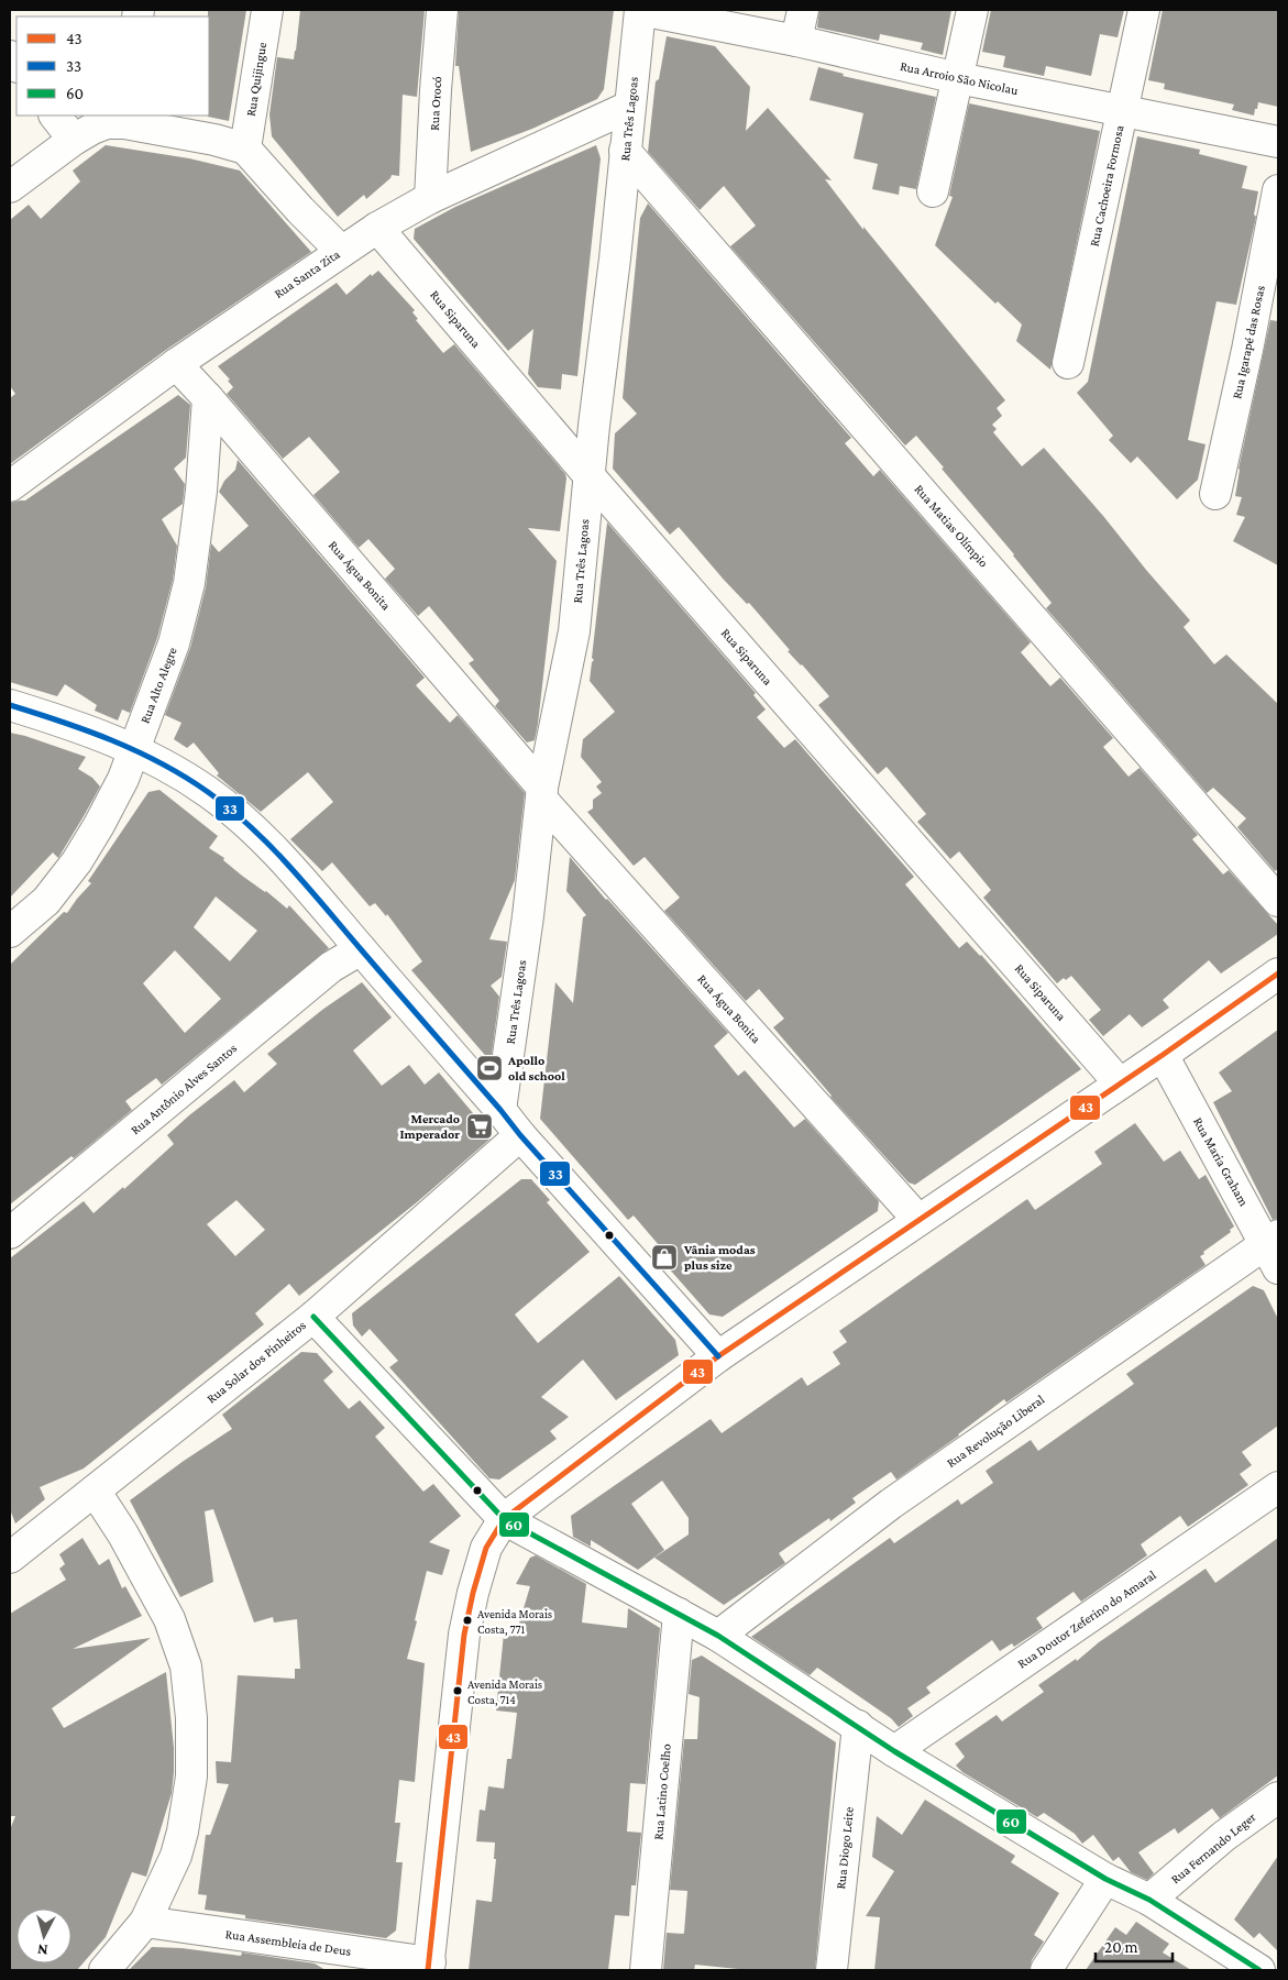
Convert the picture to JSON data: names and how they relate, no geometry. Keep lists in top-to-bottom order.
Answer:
{
  "streets": {
    "street": [
      "Rua Arroio São Nicolau",
      "Rua Quijingue",
      "Rua Orocó",
      "Rua Três Lagoas",
      "Rua Cachoeira Formosa",
      "Rua Santa Zita",
      "Rua Siparuna",
      "Rua Igarapé das Rosas",
      "Rua Matias Olímpio",
      "Rua Água Bonita",
      "Rua Alto Alegre",
      "Rua Antônio Alves Santos",
      "Rua Maria Graham",
      "Rua Solar dos Pinheiros",
      "Rua Revolução Liberal",
      "Rua Doutor Zeferino do Amaral",
      "Rua Latino Coelho",
      "Rua Diogo Leite",
      "Rua Fernando Leger",
      "Rua Assembleia de Deus"
    ]
  },
  "crossings": [
    ["Rua Arroio São Nicolau", "Rua Três Lagoas"],
    ["Rua Arroio São Nicolau", "Rua Cachoeira Formosa"],
    ["Rua Orocó", "Rua Santa Zita"],
    ["Rua Três Lagoas", "Rua Santa Zita"],
    ["Rua Três Lagoas", "Rua Siparuna"],
    ["Rua Três Lagoas", "Rua Matias Olímpio"],
    ["Rua Três Lagoas", "Rua Água Bonita"],
    ["Rua Santa Zita", "Rua Siparuna"],
    ["Rua Santa Zita", "Rua Água Bonita"],
    ["Rua Água Bonita", "Rua Alto Alegre"],
    ["Rua Maria Graham", "Rua Revolução Liberal"]
  ],
  "places": {
    "sports": ["Apollo old school"],
    "supermarket": ["Mercado Imperador"],
    "shop": ["Vânia modas plus size"],
    "other": ["Avenida Morais Costa, 771", "Avenida Morais Costa, 714"]
  },
  "lines": ["transit line 33", "transit line 43", "transit line 60"],
  "legend": ["43", "33", "60"],
  "scale_bar": "20 m",
  "north": "bottom"
}
